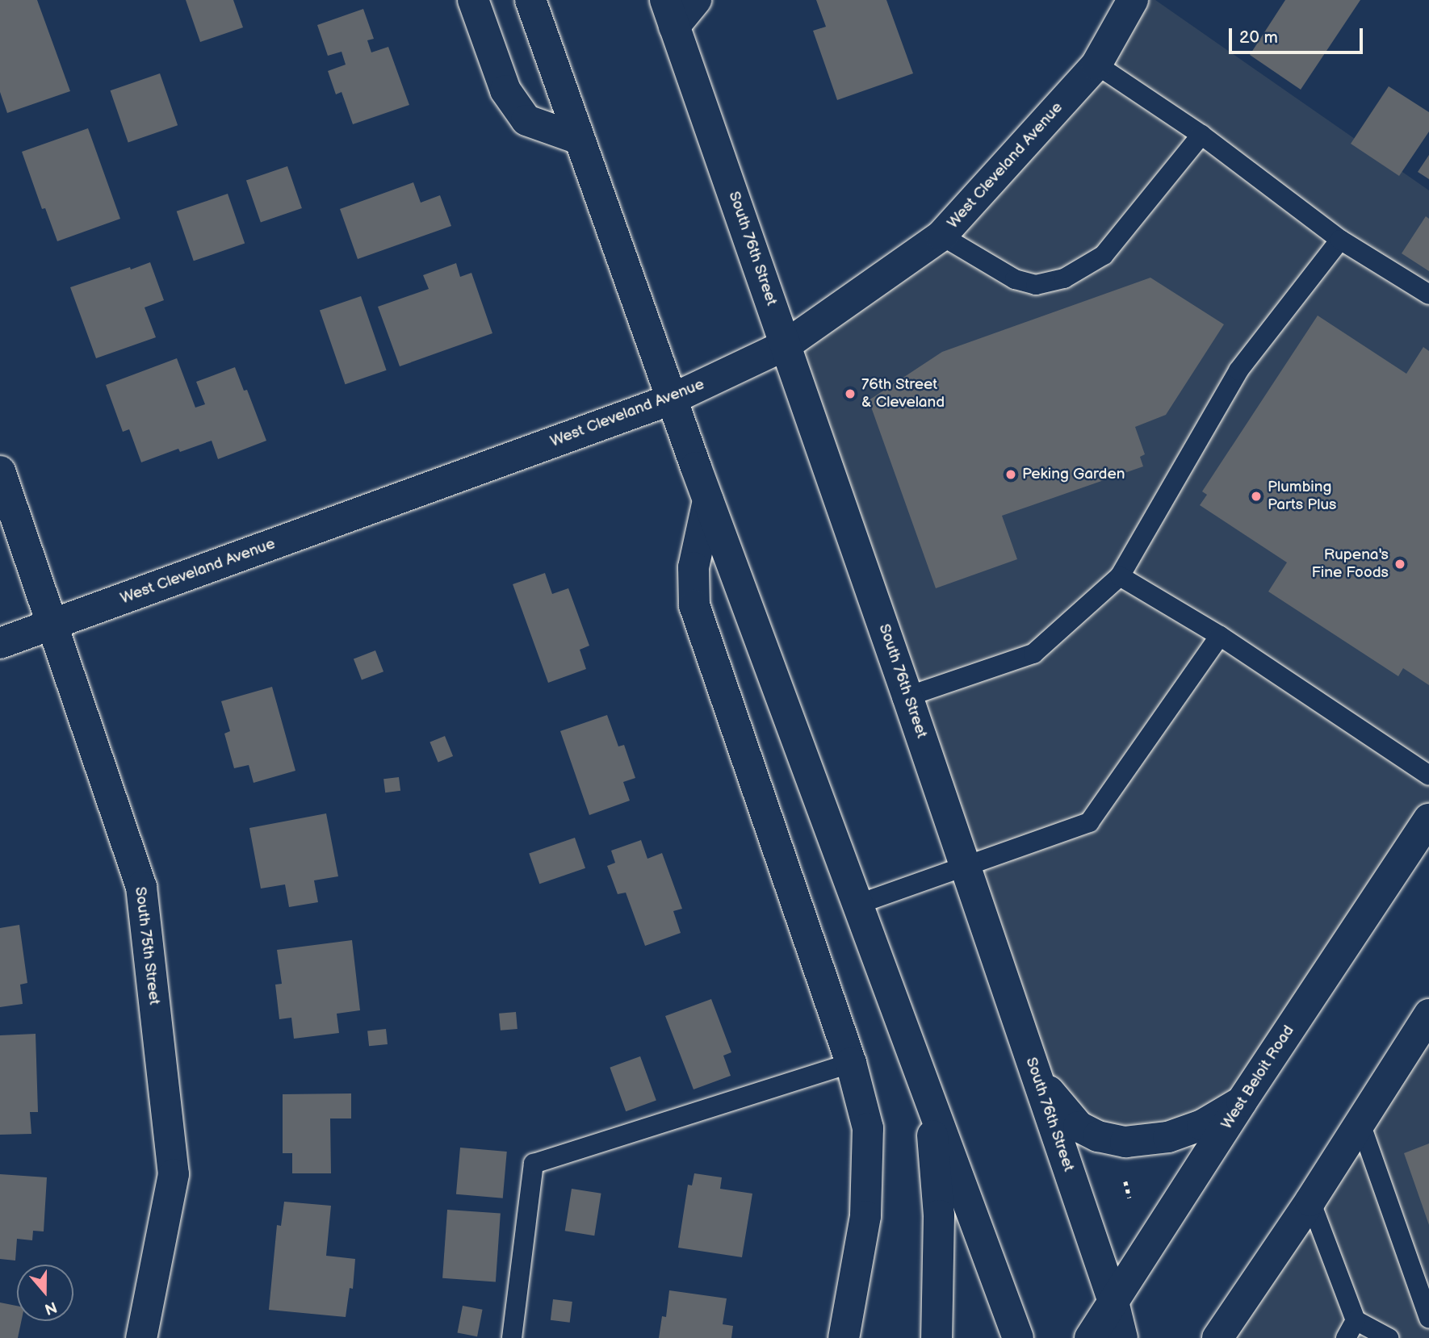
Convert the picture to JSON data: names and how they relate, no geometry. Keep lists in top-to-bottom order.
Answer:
{
  "streets": {
    "main road": [
      "West Cleveland Avenue",
      "South 76th Street",
      "South 75th Street",
      "West Beloit Road"
    ]
  },
  "crossings": [
    ["West Cleveland Avenue", "South 76th Street"],
    ["West Cleveland Avenue", "South 75th Street"],
    ["South 76th Street", "West Beloit Road"]
  ],
  "places": [
    "76th Street & Cleveland",
    "Peking Garden",
    "Plumbing Parts Plus",
    "Rupena's Fine Foods"
  ],
  "scale_bar": "20 m",
  "north": "bottom"
}
